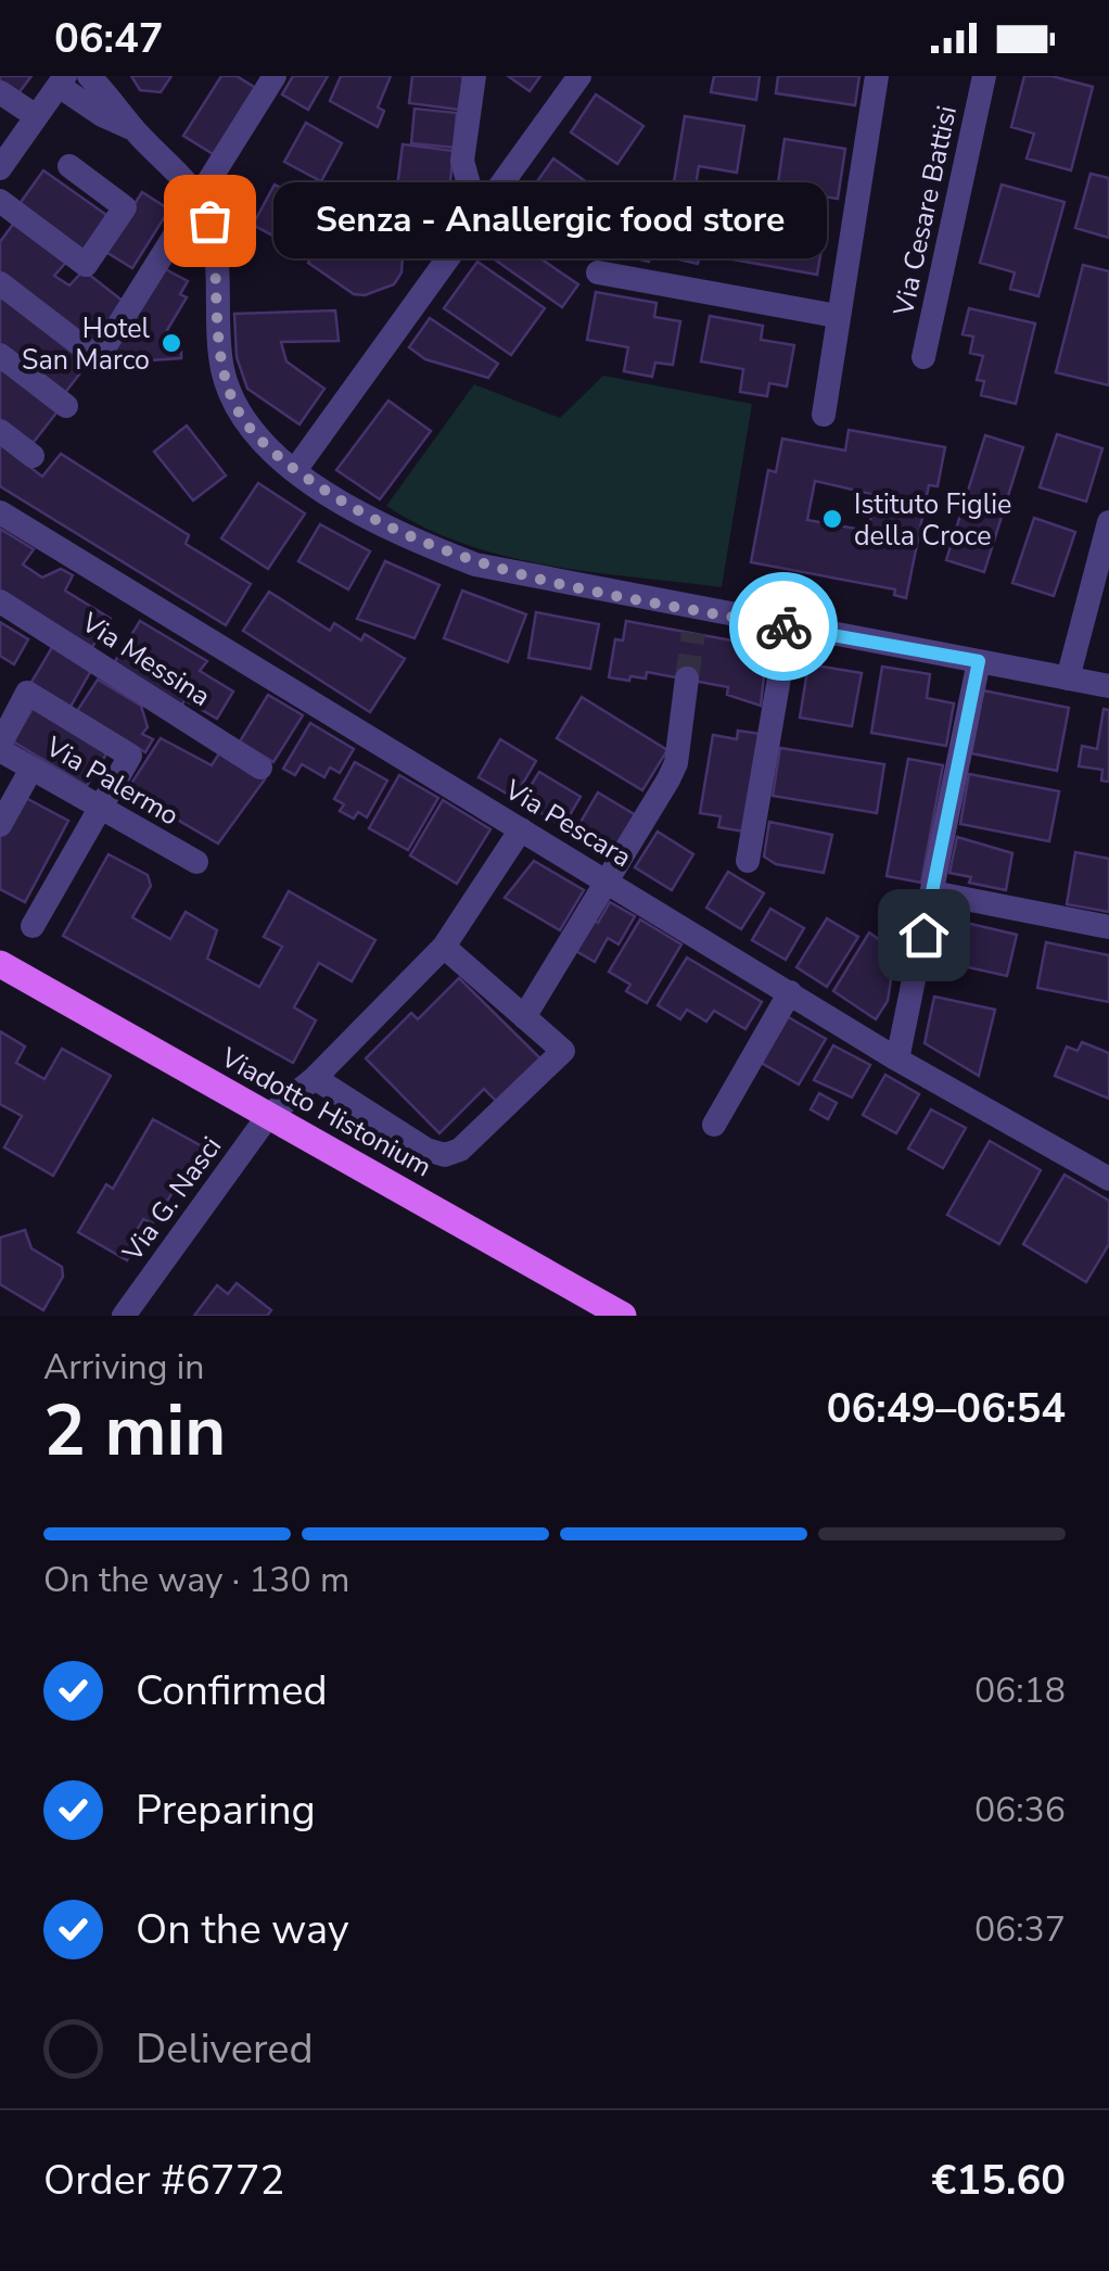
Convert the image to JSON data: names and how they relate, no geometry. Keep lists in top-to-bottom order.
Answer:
{
  "streets": {
    "main road": ["Viadotto Histonium"],
    "street": [
      "Via Cesare Battisi",
      "Via Messina",
      "Via Palermo",
      "Via Pescara",
      "Via G. Nasci"
    ]
  },
  "crossings": [
    ["Via Pescara", "Via G. Nasci"],
    ["Viadotto Histonium", "Via G. Nasci"]
  ],
  "places": ["Senza - Anallergic food store", "Hotel San Marco", "Istituto Figlie della Croce"],
  "page": {
    "status": "06:47",
    "bubble": "Senza - Anallergic food store",
    "heading": ["2 min", "Arriving in", "06:49–06:54"],
    "panel": ["Order #6772", "€15.60"],
    "bar": "On the way · 130 m",
    "list": [
      ["Confirmed", "06:18"],
      ["Preparing", "06:36"],
      ["On the way", "06:37"],
      "Delivered"
    ]
  }
}
